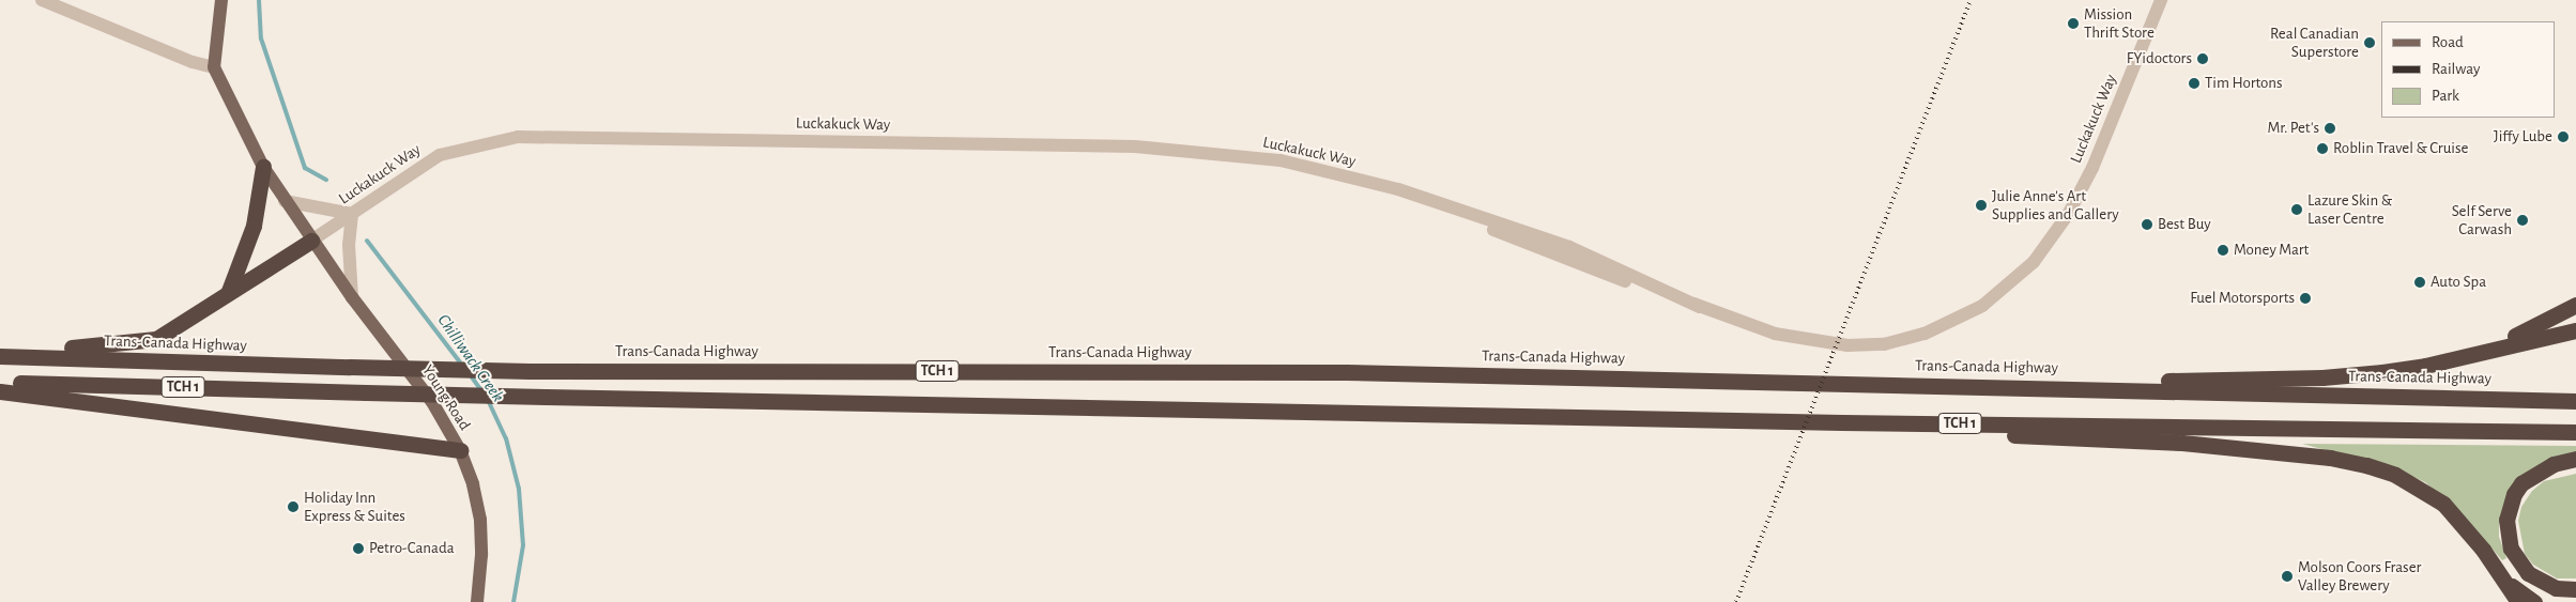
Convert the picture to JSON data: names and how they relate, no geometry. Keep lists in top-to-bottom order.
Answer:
{
  "streets": {
    "highway": ["Trans-Canada Highway", "TCH 1"],
    "main road": ["Young Road"],
    "street": ["Luckakuck Way"]
  },
  "crossings": [
    ["Luckakuck Way", "Young Road"]
  ],
  "water": ["Chilliwack Creek"],
  "places": [
    "Mission Thrift Store",
    "Real Canadian Superstore",
    "FYidoctors",
    "Tim Hortons",
    "Mr. Pet's",
    "Jiffy Lube",
    "Roblin Travel & Cruise",
    "Julie Anne's Art Supplies and Gallery",
    "Lazure Skin & Laser Centre",
    "Self Serve Carwash",
    "Best Buy",
    "Money Mart",
    "Auto Spa",
    "Fuel Motorsports",
    "Holiday Inn Express & Suites",
    "Petro-Canada",
    "Molson Coors Fraser Valley Brewery"
  ],
  "legend": ["Road", "Railway", "Park"]
}
